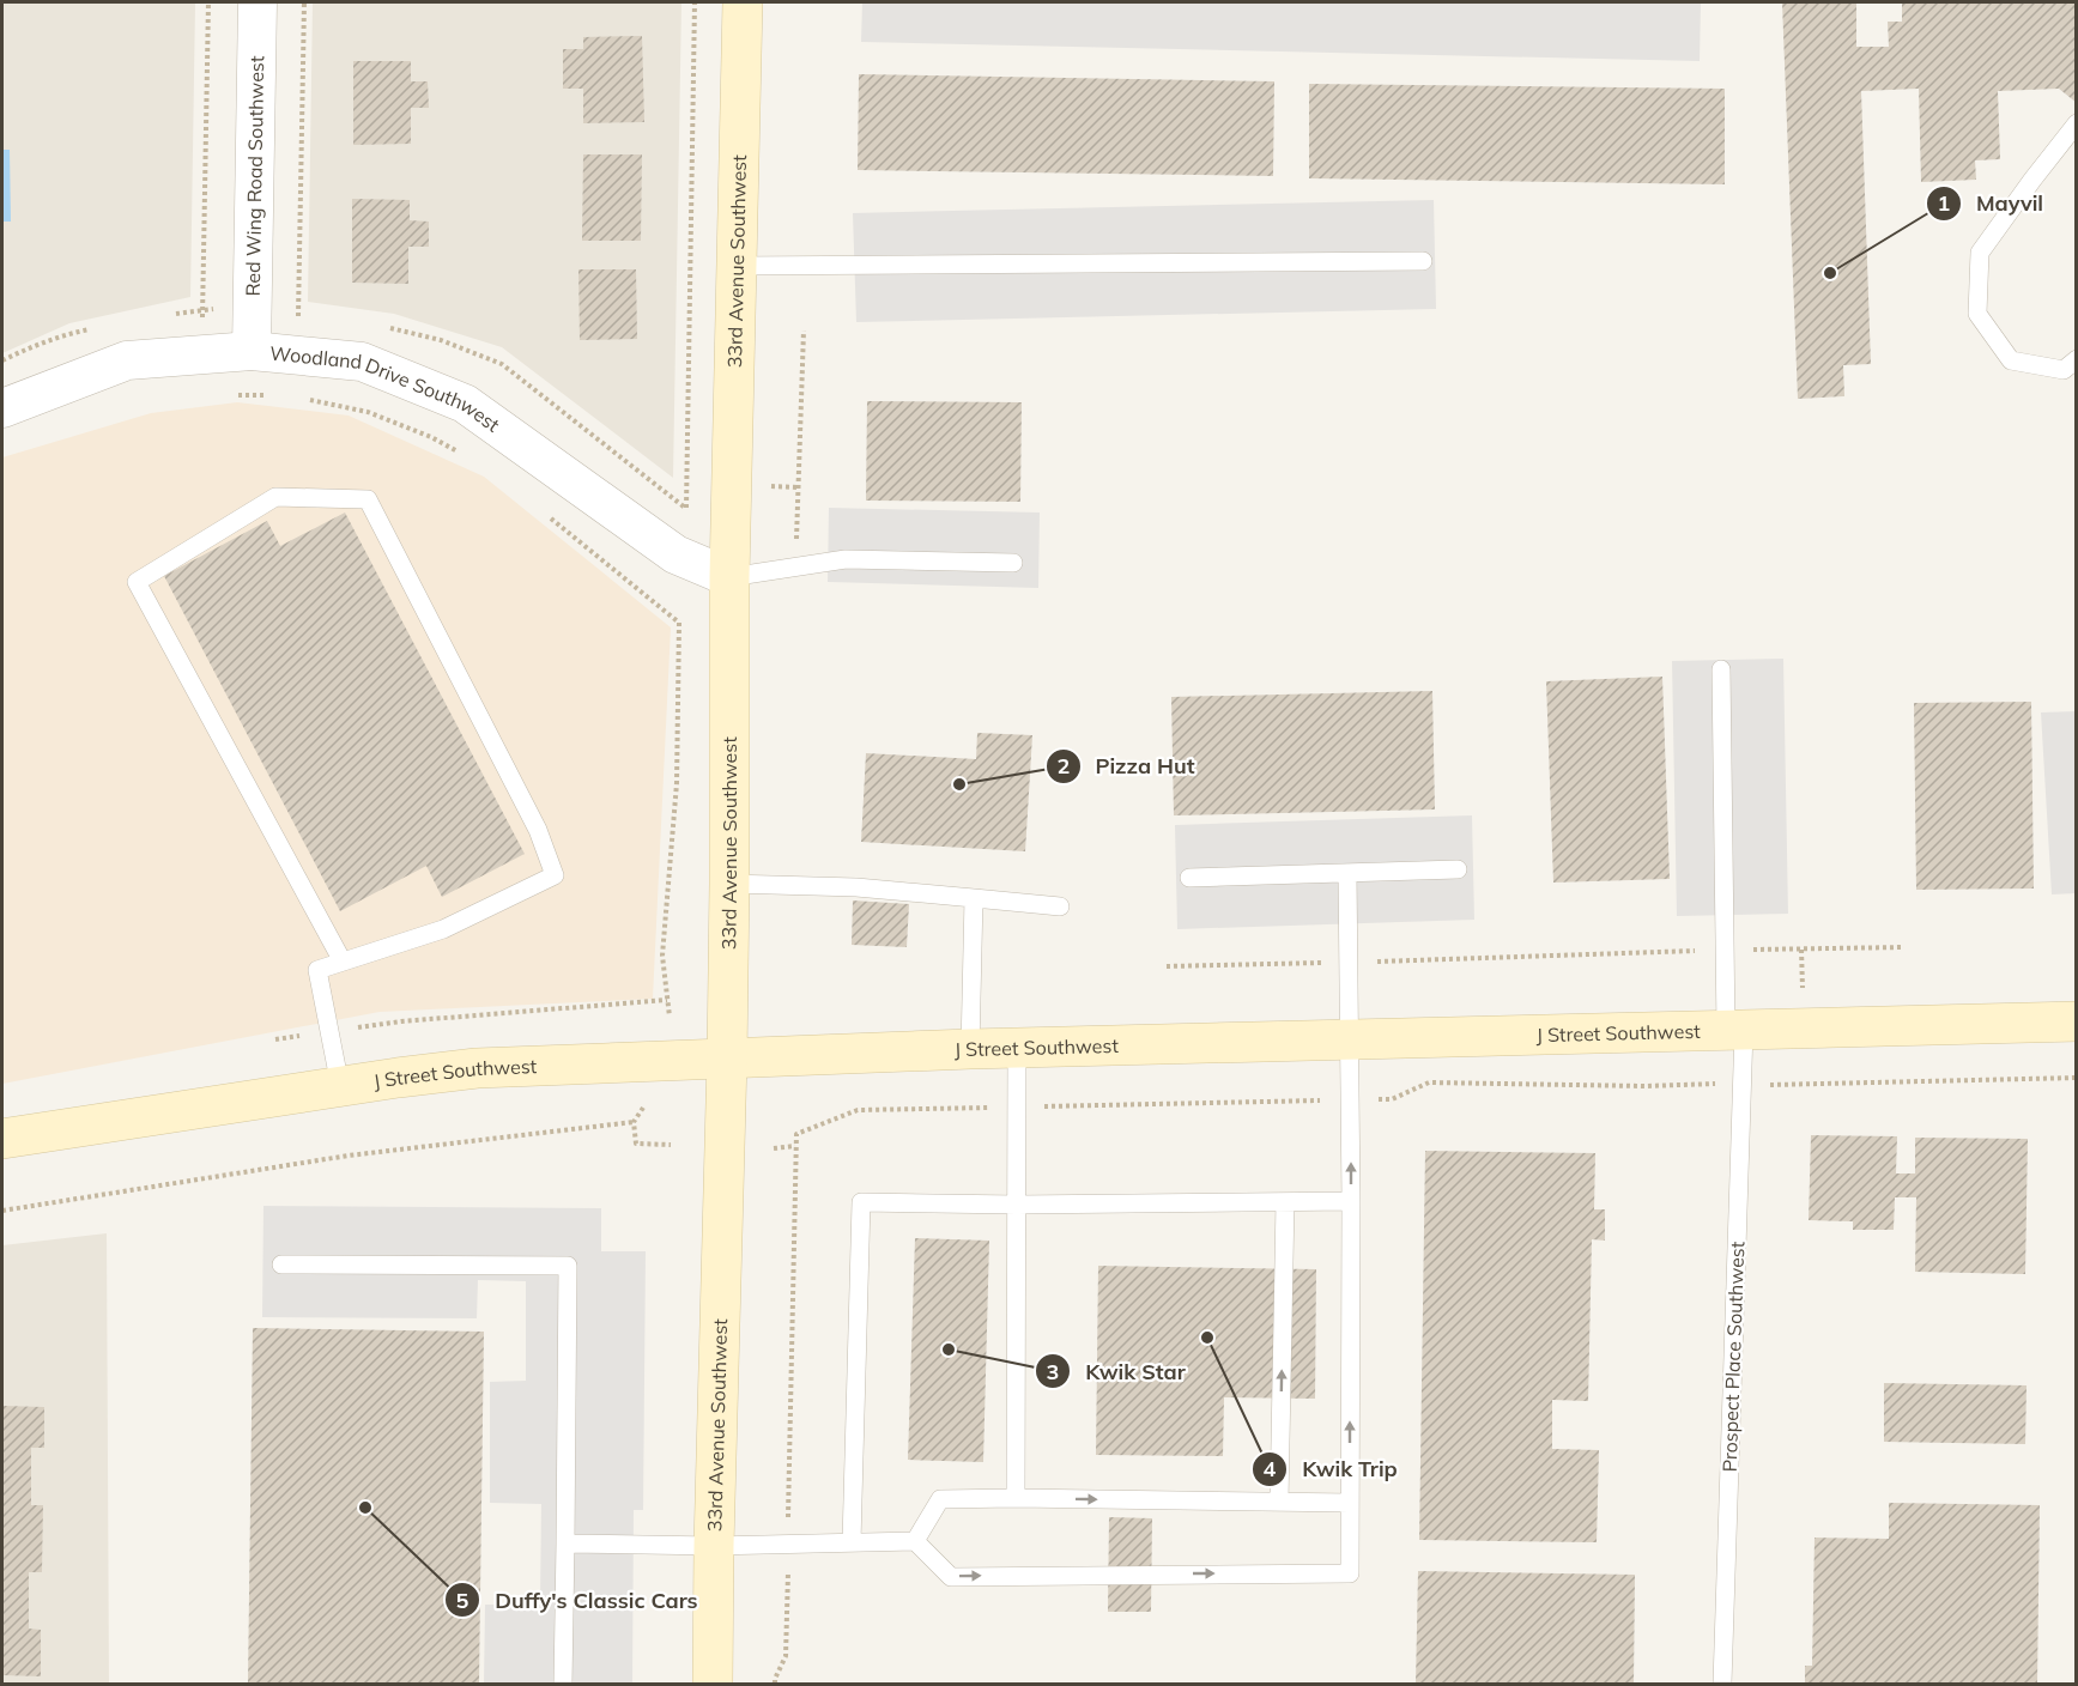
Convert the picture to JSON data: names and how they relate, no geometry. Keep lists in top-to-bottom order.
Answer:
{
  "streets": {
    "street": [
      "Red Wing Road Southwest",
      "33rd Avenue Southwest",
      "Woodland Drive Southwest",
      "J Street Southwest"
    ],
    "lane": ["Prospect Place Southwest"]
  },
  "crossings": [
    ["Red Wing Road Southwest", "Woodland Drive Southwest"],
    ["33rd Avenue Southwest", "Woodland Drive Southwest"],
    ["33rd Avenue Southwest", "J Street Southwest"],
    ["J Street Southwest", "Prospect Place Southwest"]
  ],
  "places": [
    "Mayvil",
    "Pizza Hut",
    "Kwik Trip",
    "Kwik Star",
    "Duffy's Classic Cars"
  ]
}
